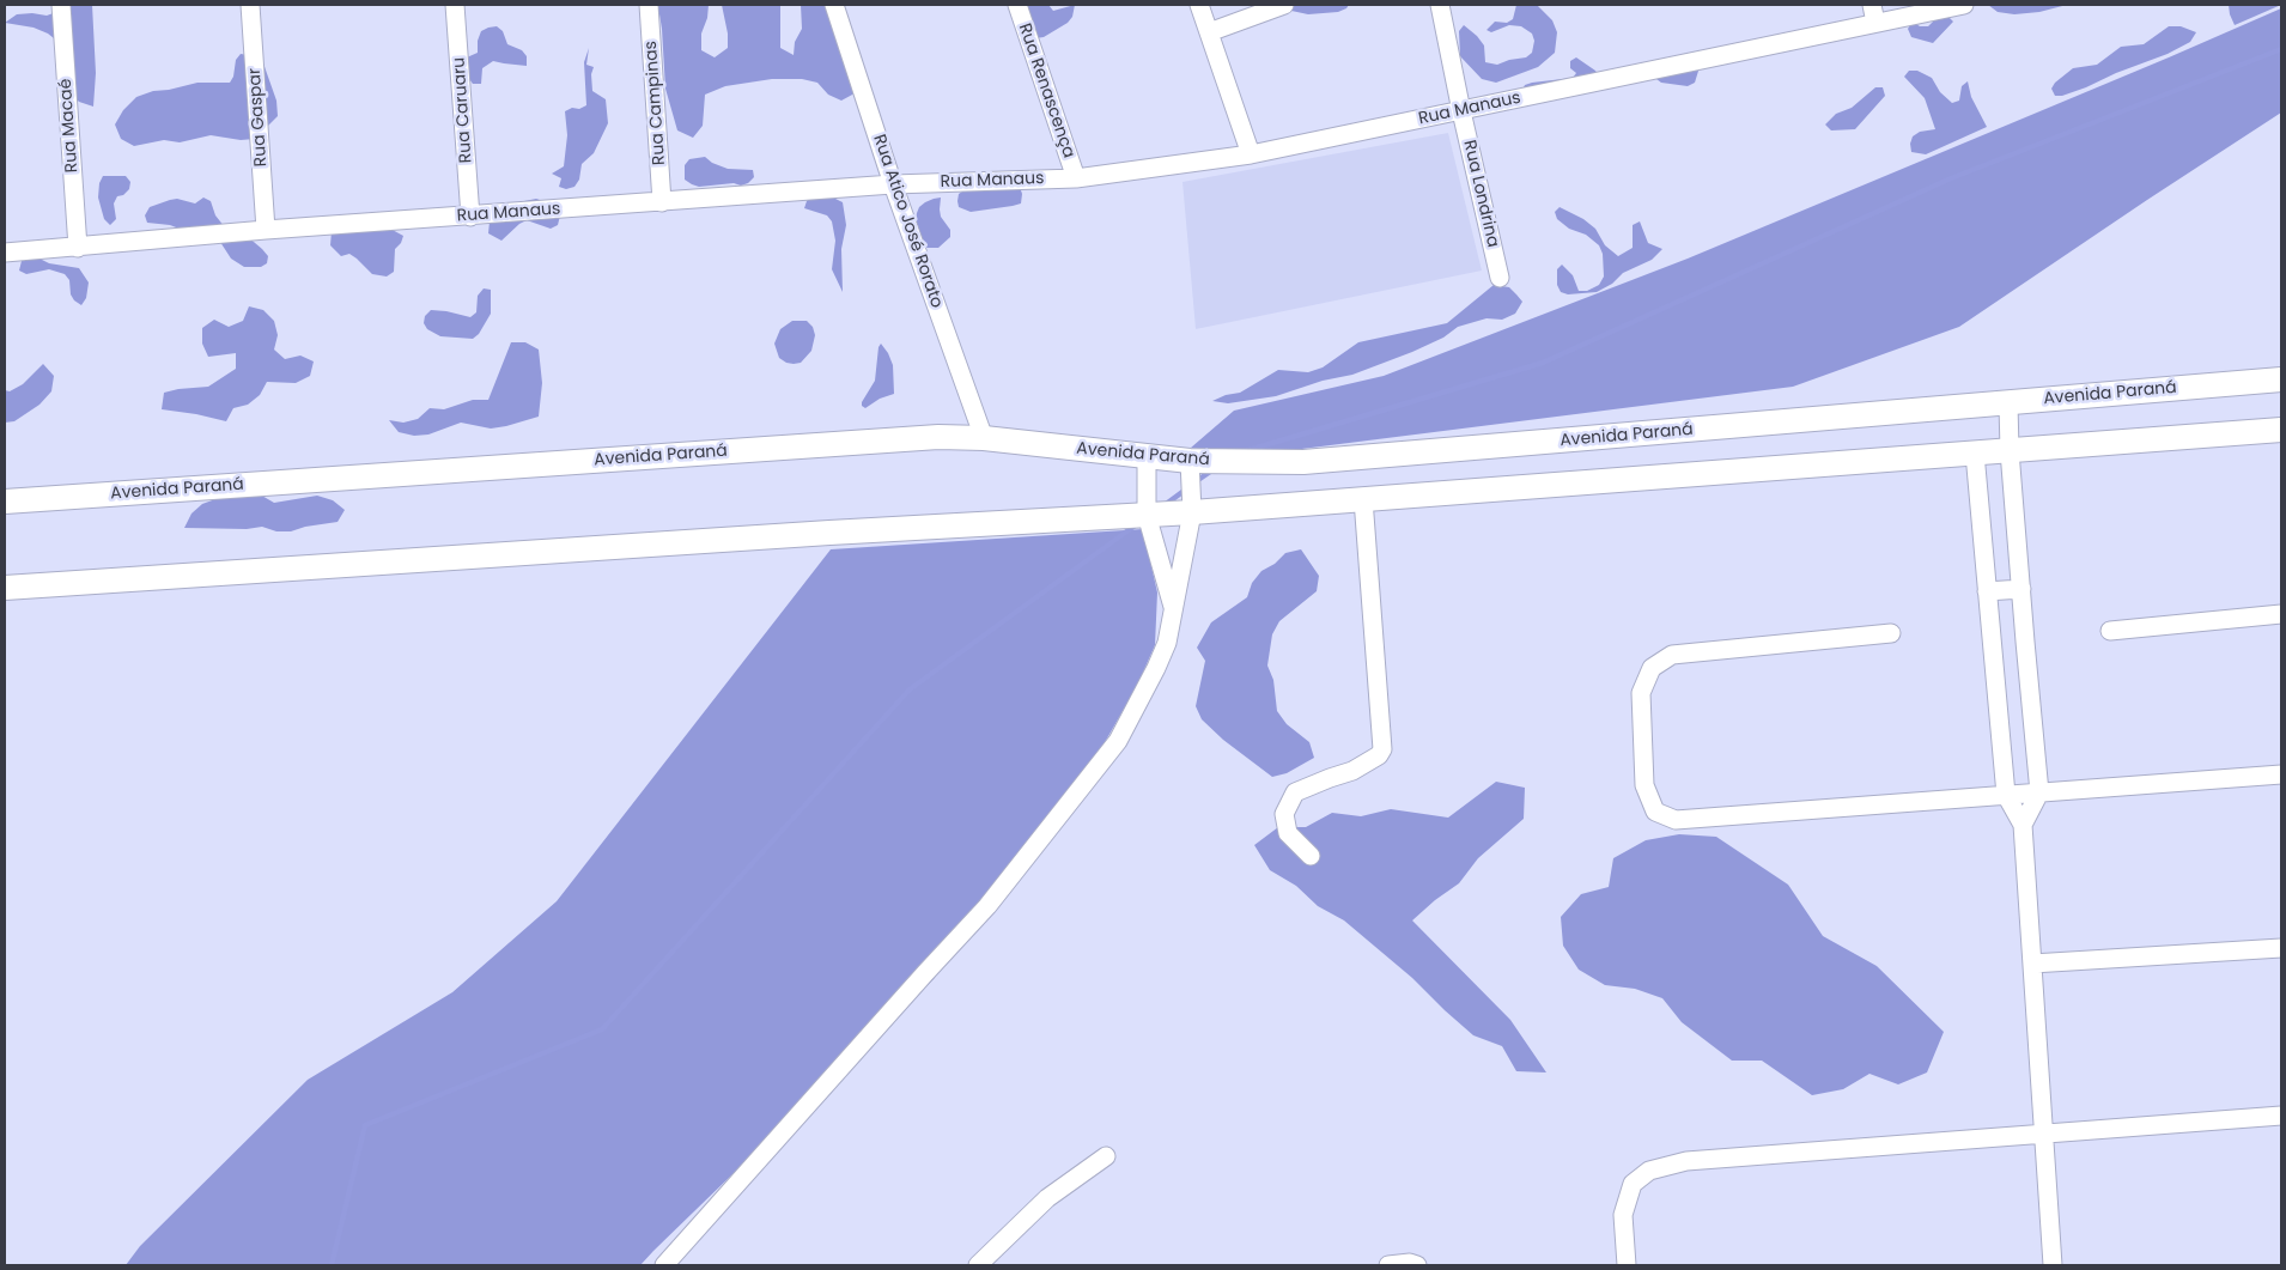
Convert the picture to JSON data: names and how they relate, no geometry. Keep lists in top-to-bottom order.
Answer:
{
  "streets": {
    "main road": ["Avenida Paraná"],
    "street": [
      "Rua Renascença",
      "Rua Campinas",
      "Rua Manaus",
      "Rua Caruaru",
      "Rua Gaspar",
      "Rua Macaé",
      "Rua Londrina",
      "Rua Atico José Rorato"
    ]
  },
  "crossings": [
    ["Rua Renascença", "Rua Manaus"],
    ["Rua Campinas", "Rua Manaus"],
    ["Rua Manaus", "Rua Caruaru"],
    ["Rua Manaus", "Rua Gaspar"],
    ["Rua Manaus", "Rua Macaé"],
    ["Rua Manaus", "Rua Londrina"],
    ["Rua Manaus", "Rua Atico José Rorato"],
    ["Rua Atico José Rorato", "Avenida Paraná"]
  ]
}
